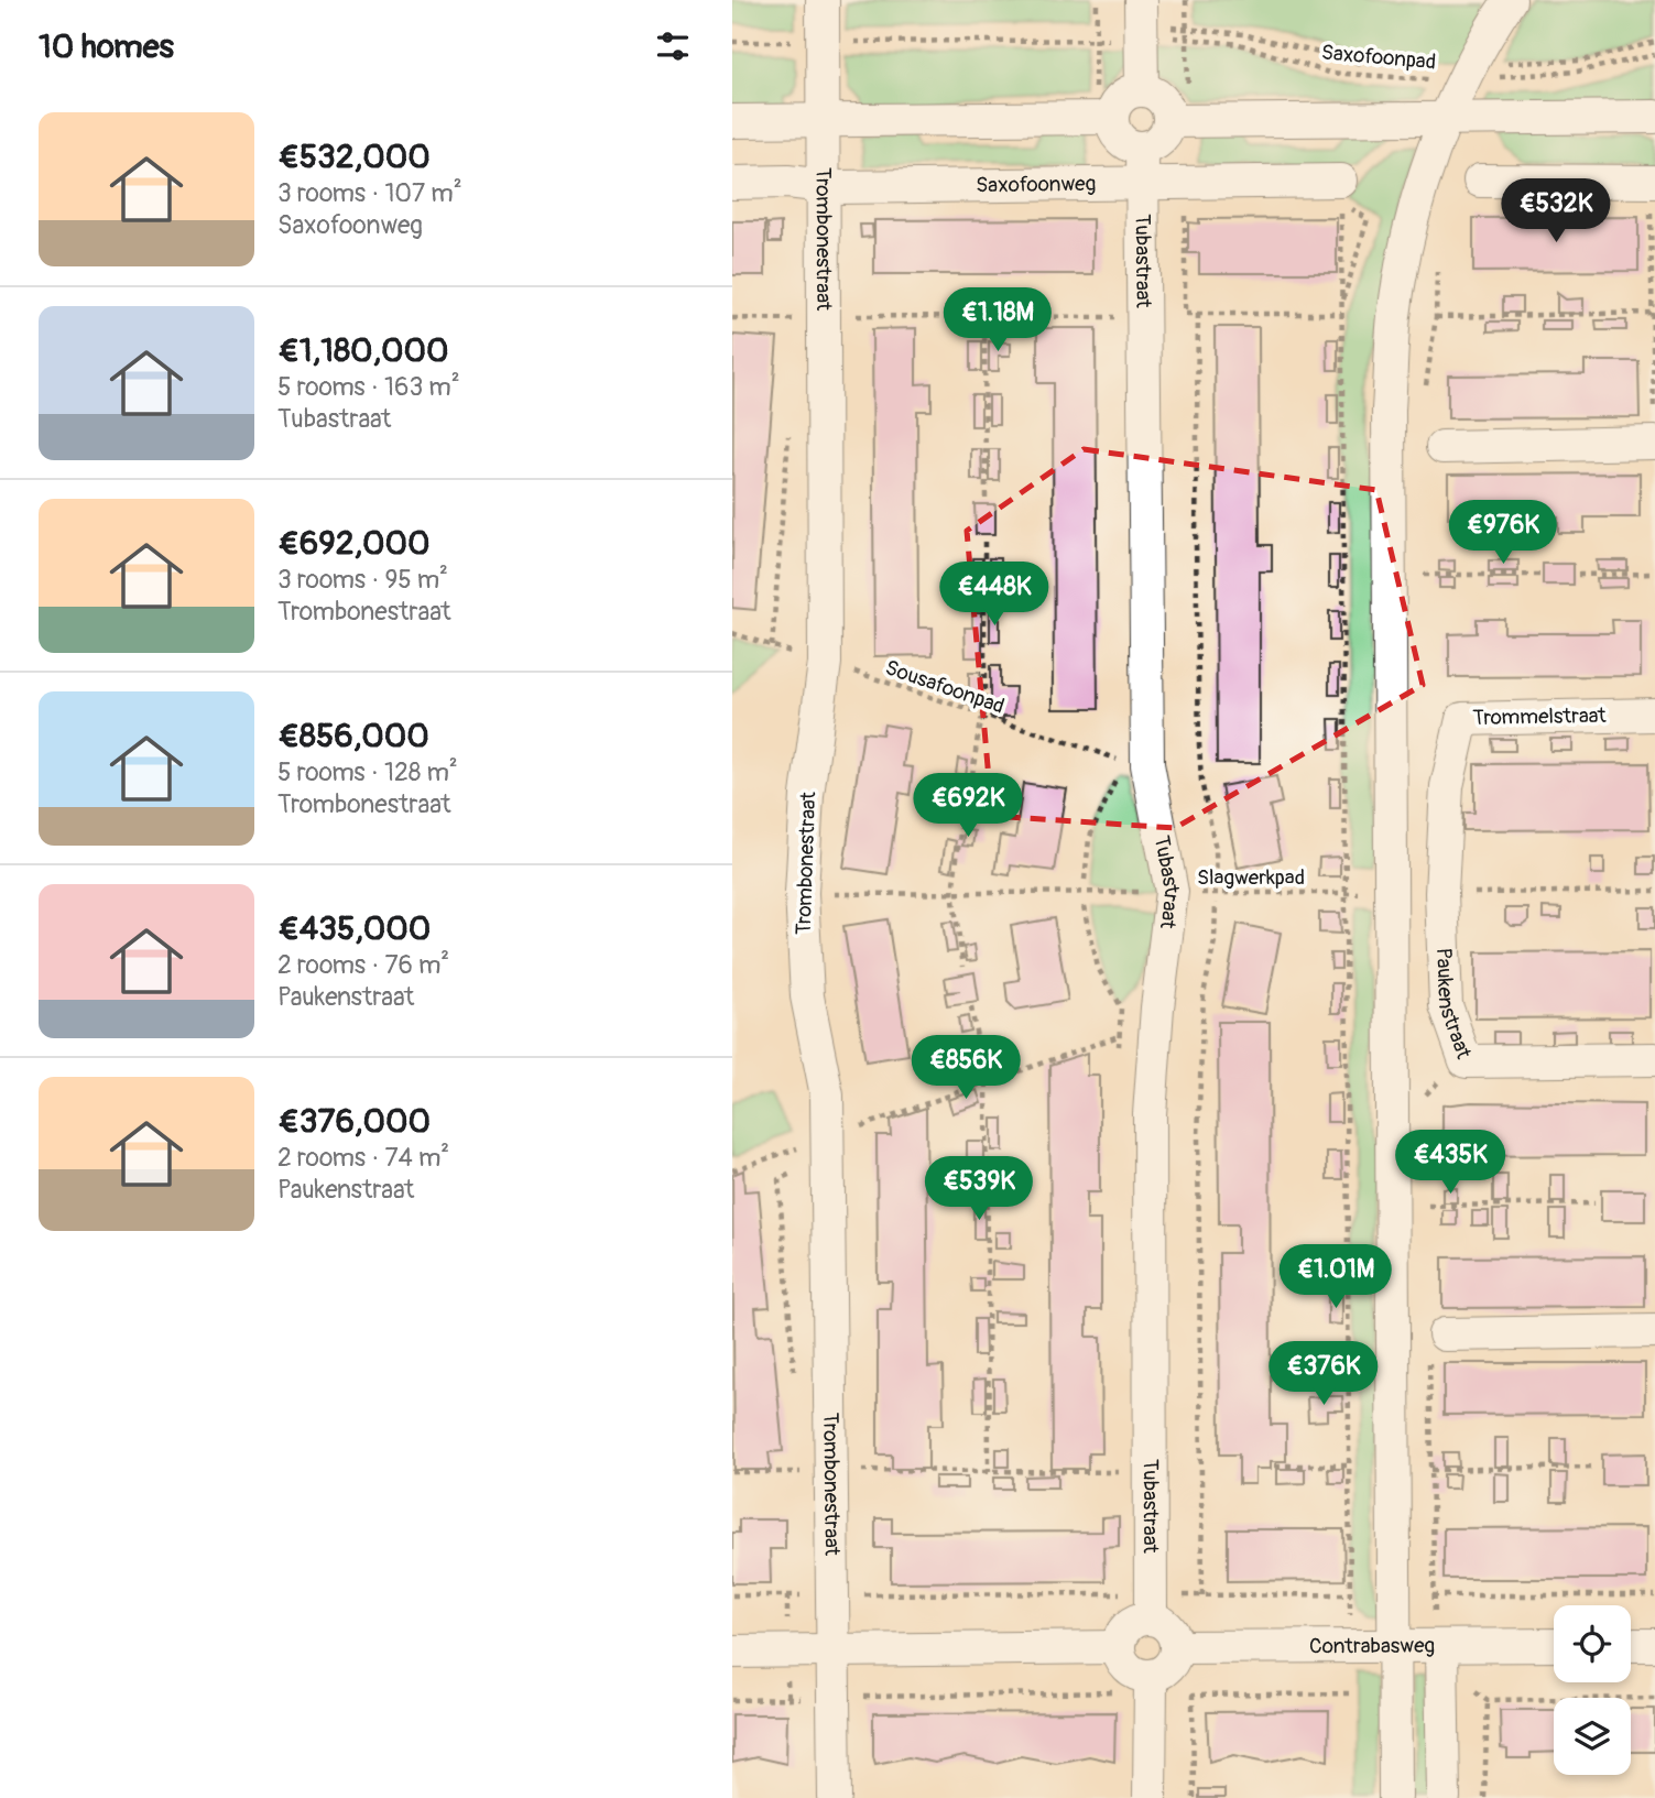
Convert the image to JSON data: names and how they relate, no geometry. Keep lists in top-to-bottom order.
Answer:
{
  "streets": {
    "street": [
      "Saxofoonweg",
      "Trombonestraat",
      "Tubastraat",
      "Trommelstraat",
      "Paukenstraat",
      "Contrabasweg"
    ],
    "path": ["Saxofoonpad", "Sousafoonpad", "Slagwerkpad"]
  },
  "crossings": [
    ["Saxofoonpad", "Trombonestraat"],
    ["Saxofoonweg", "Trombonestraat"],
    ["Saxofoonweg", "Tubastraat"],
    ["Trombonestraat", "Sousafoonpad"],
    ["Trombonestraat", "Slagwerkpad"],
    ["Tubastraat", "Sousafoonpad"],
    ["Tubastraat", "Slagwerkpad"],
    ["Tubastraat", "Contrabasweg"],
    ["Trommelstraat", "Paukenstraat"]
  ],
  "page": {
    "heading": "10 homes",
    "list": [
      {
        "name": "€532,000",
        "note": "3 rooms · 107 m² · Saxofoonweg"
      },
      {
        "name": "€1,180,000",
        "note": "5 rooms · 163 m² · Tubastraat"
      },
      {
        "name": "€692,000",
        "note": "3 rooms · 95 m² · Trombonestraat"
      },
      {
        "name": "€856,000",
        "note": "5 rooms · 128 m² · Trombonestraat"
      },
      {
        "name": "€435,000",
        "note": "2 rooms · 76 m² · Paukenstraat"
      },
      {
        "name": "€376,000",
        "note": "2 rooms · 74 m² · Paukenstraat"
      }
    ],
    "price": [
      "€532K",
      "€1.18M",
      "€976K",
      "€448K",
      "€692K",
      "€856K",
      "€435K",
      "€539K",
      "€1.01M",
      "€376K"
    ]
  }
}
